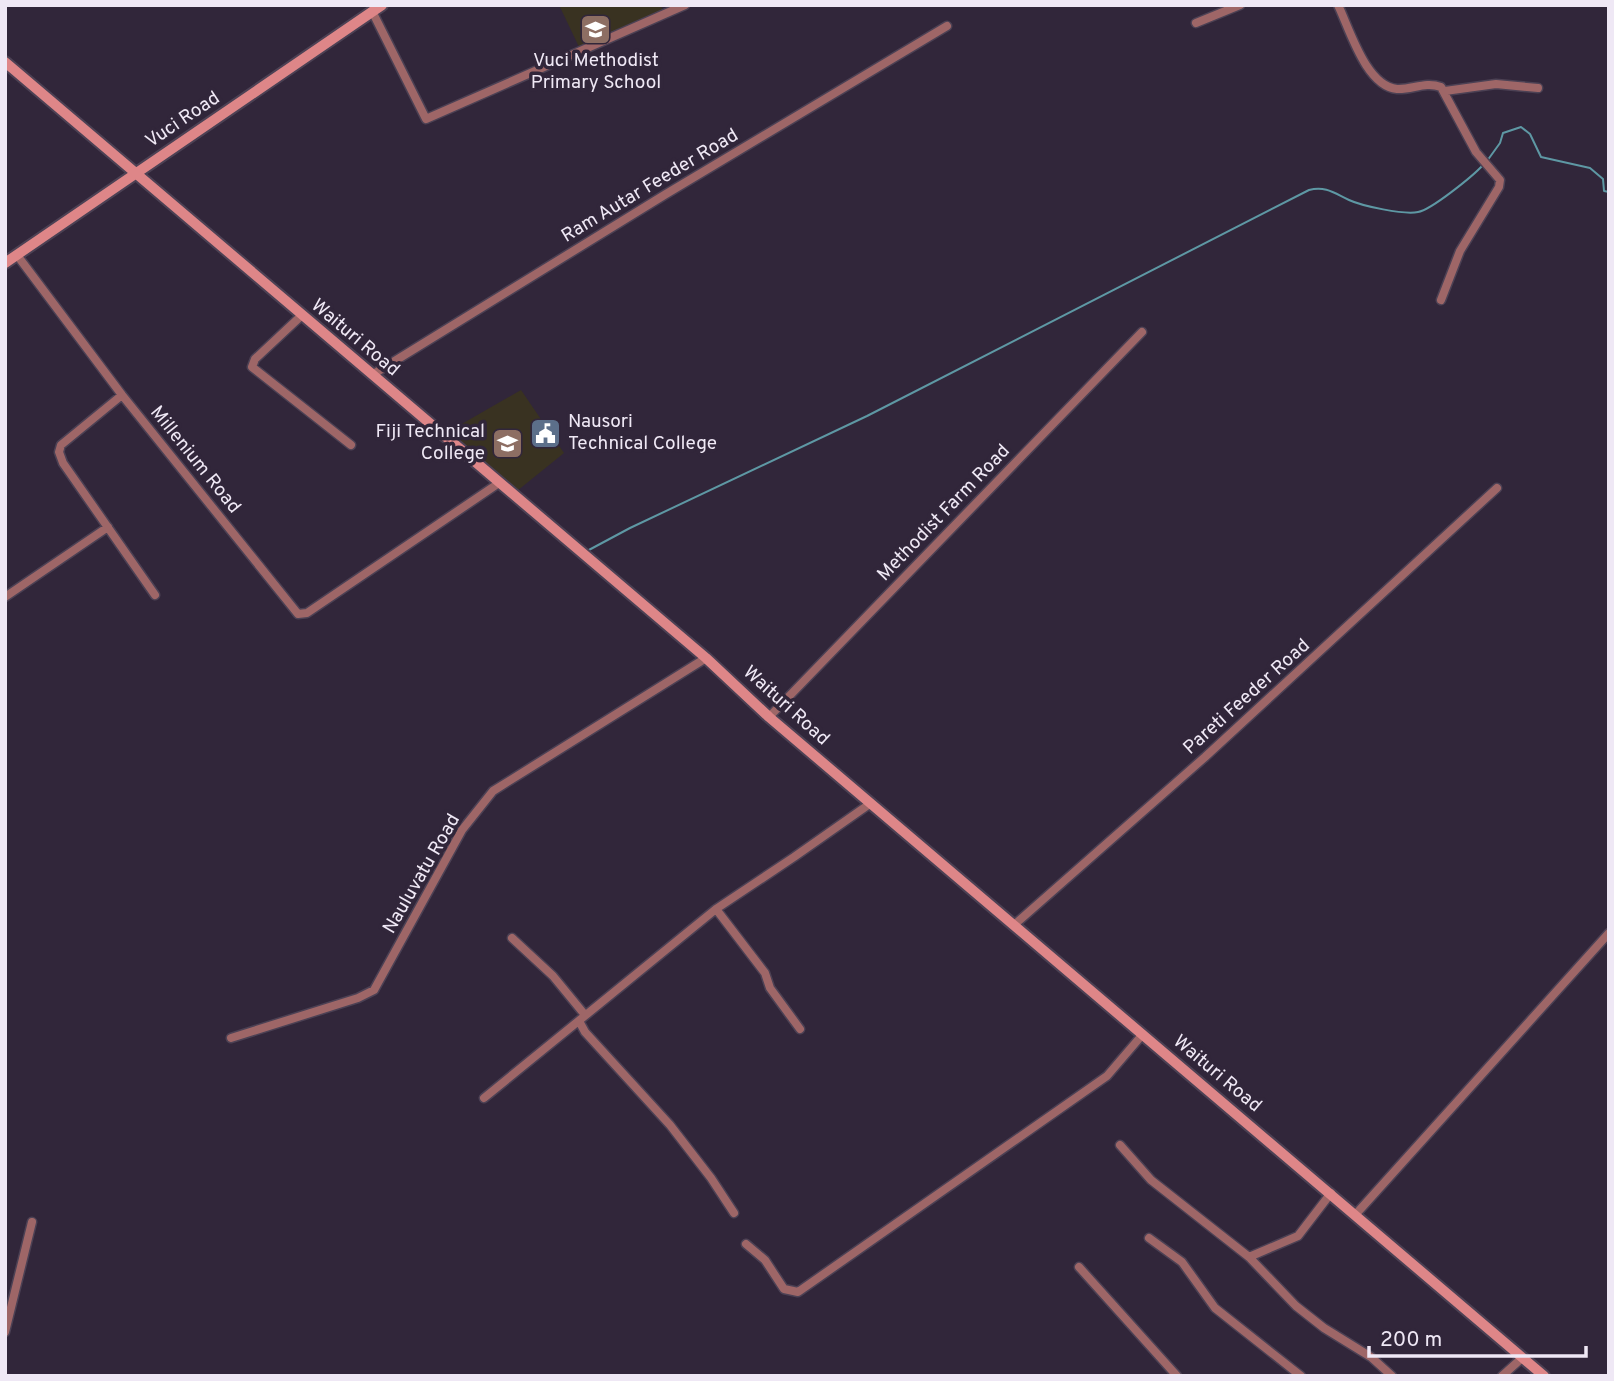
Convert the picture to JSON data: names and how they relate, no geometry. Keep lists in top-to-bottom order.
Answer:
{
  "streets": {
    "main road": ["Vuci Road", "Waituri Road"],
    "street": [
      "Ram Autar Feeder Road",
      "Millenium Road",
      "Methodist Farm Road",
      "Pareti Feeder Road",
      "Nauluvatu Road"
    ]
  },
  "crossings": [
    ["Vuci Road", "Waituri Road"],
    ["Vuci Road", "Millenium Road"],
    ["Ram Autar Feeder Road", "Waituri Road"],
    ["Waituri Road", "Millenium Road"],
    ["Waituri Road", "Methodist Farm Road"],
    ["Waituri Road", "Pareti Feeder Road"],
    ["Waituri Road", "Nauluvatu Road"]
  ],
  "places": {
    "school or university": ["Vuci Methodist Primary School", "Fiji Technical College"],
    "public building": ["Nausori Technical College"]
  },
  "scale_bar": "200 m"
}
